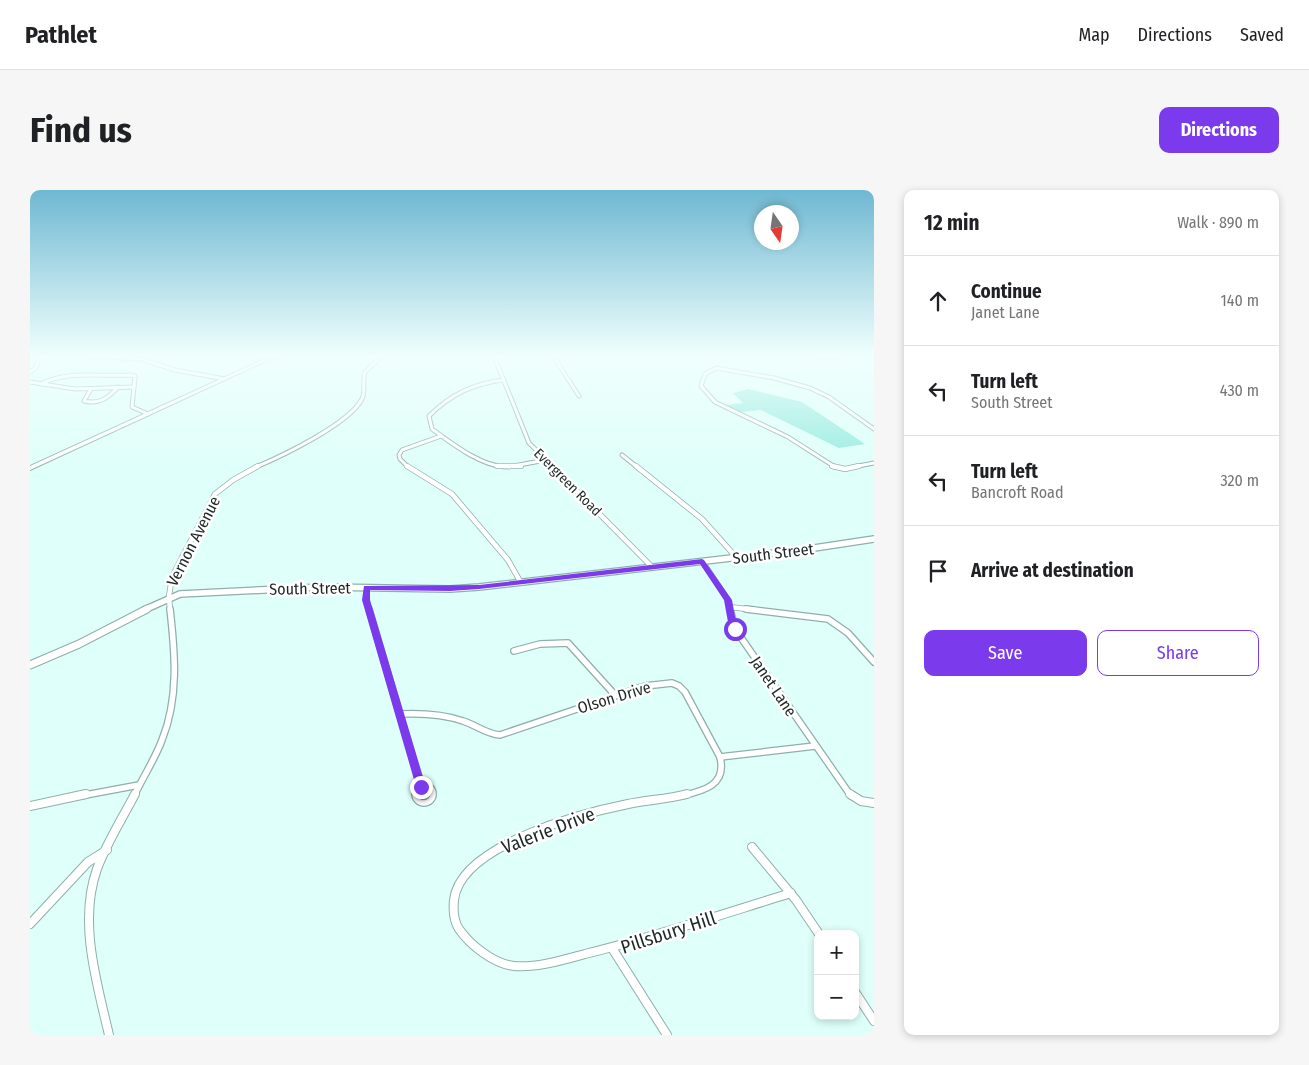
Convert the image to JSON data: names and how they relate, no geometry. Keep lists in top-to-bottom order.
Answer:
{
  "streets": {
    "street": [
      "Evergreen Road",
      "Vernon Avenue",
      "South Street",
      "Janet Lane",
      "Olson Drive",
      "Valerie Drive",
      "Pillsbury Hill"
    ]
  },
  "crossings": [
    ["Evergreen Road", "South Street"],
    ["Vernon Avenue", "South Street"],
    ["South Street", "Janet Lane"],
    ["Olson Drive", "Valerie Drive"],
    ["Valerie Drive", "Pillsbury Hill"]
  ],
  "north": "bottom",
  "page": {
    "header": "Pathlet",
    "nav": ["Map", "Directions", "Saved"],
    "buttons": [
      "Directions",
      ["Save", "Share"]
    ],
    "title": "Find us",
    "heading": ["12 min", "Walk · 890 m"],
    "list": [
      ["Continue", "Janet Lane", "140 m"],
      ["Turn left", "South Street", "430 m"],
      ["Turn left", "Bancroft Road", "320 m"],
      "Arrive at destination"
    ],
    "map_buttons": ["+", "−"]
  }
}
